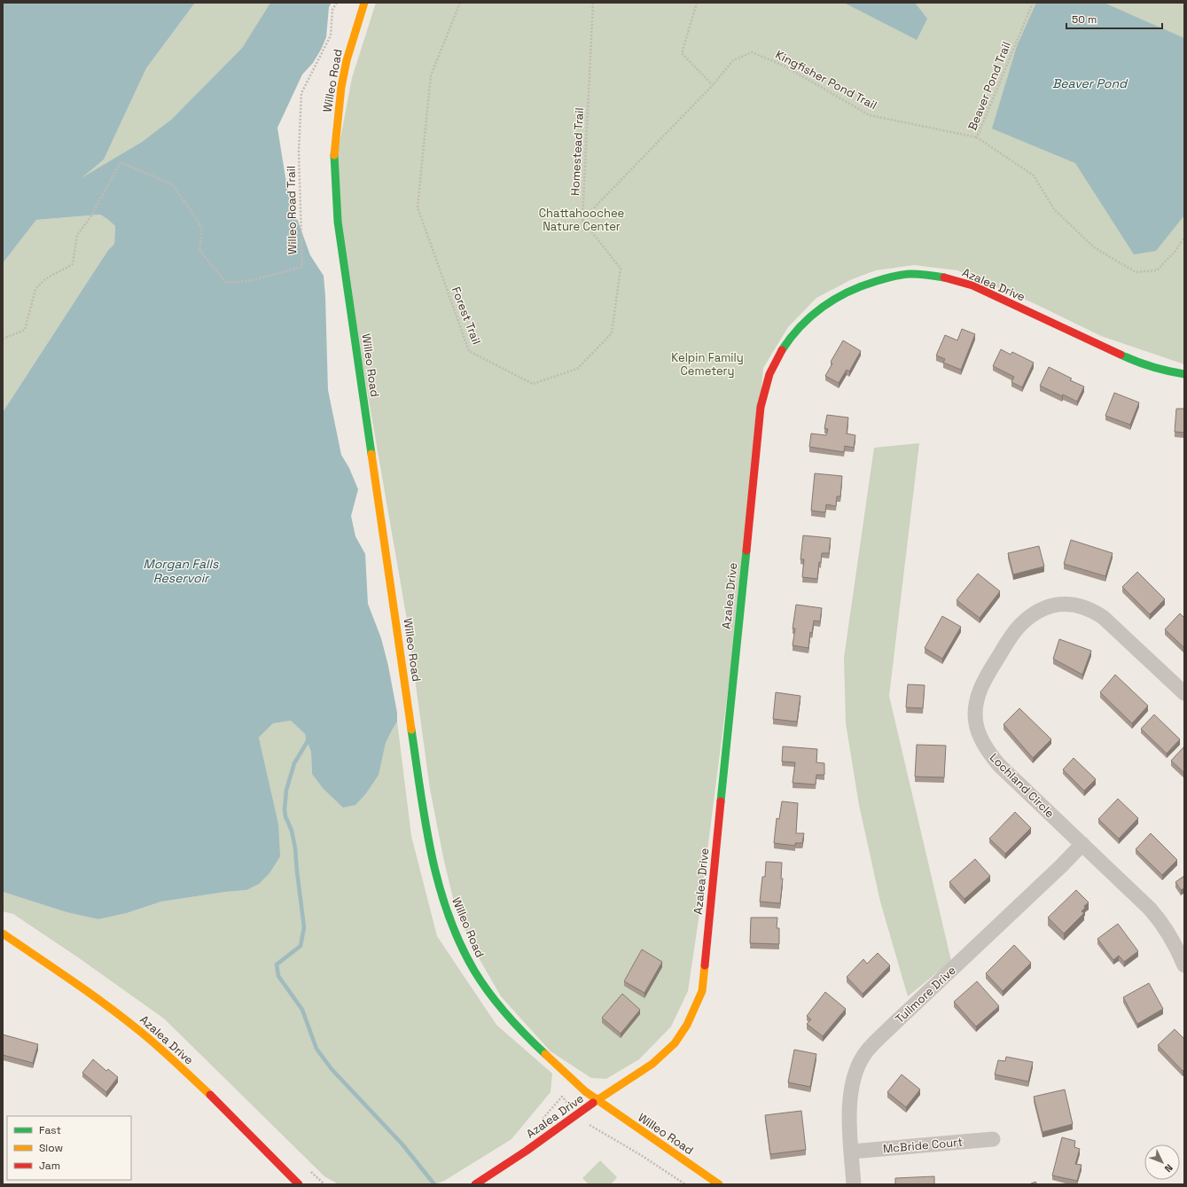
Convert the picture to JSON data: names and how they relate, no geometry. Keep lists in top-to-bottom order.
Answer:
{
  "streets": {
    "street": [
      "Willeo Road",
      "Azalea Drive",
      "Lochland Circle",
      "Tullmore Drive",
      "McBride Court"
    ],
    "path": [
      "Kingfisher Pond Trail",
      "Beaver Pond Trail",
      "Homestead Trail",
      "Willeo Road Trail",
      "Forest Trail"
    ]
  },
  "crossings": [
    ["Kingfisher Pond Trail", "Beaver Pond Trail"],
    ["Kingfisher Pond Trail", "Homestead Trail"],
    ["Willeo Road", "Azalea Drive"],
    ["Homestead Trail", "Forest Trail"],
    ["Lochland Circle", "Tullmore Drive"],
    ["Tullmore Drive", "McBride Court"]
  ],
  "water": ["Beaver Pond", "Morgan Falls Reservoir"],
  "parks": ["Chattahoochee Nature Center", "Kelpin Family Cemetery"],
  "legend": ["Fast", "Slow", "Jam"],
  "scale_bar": "50 m",
  "north": "bottom right"
}
